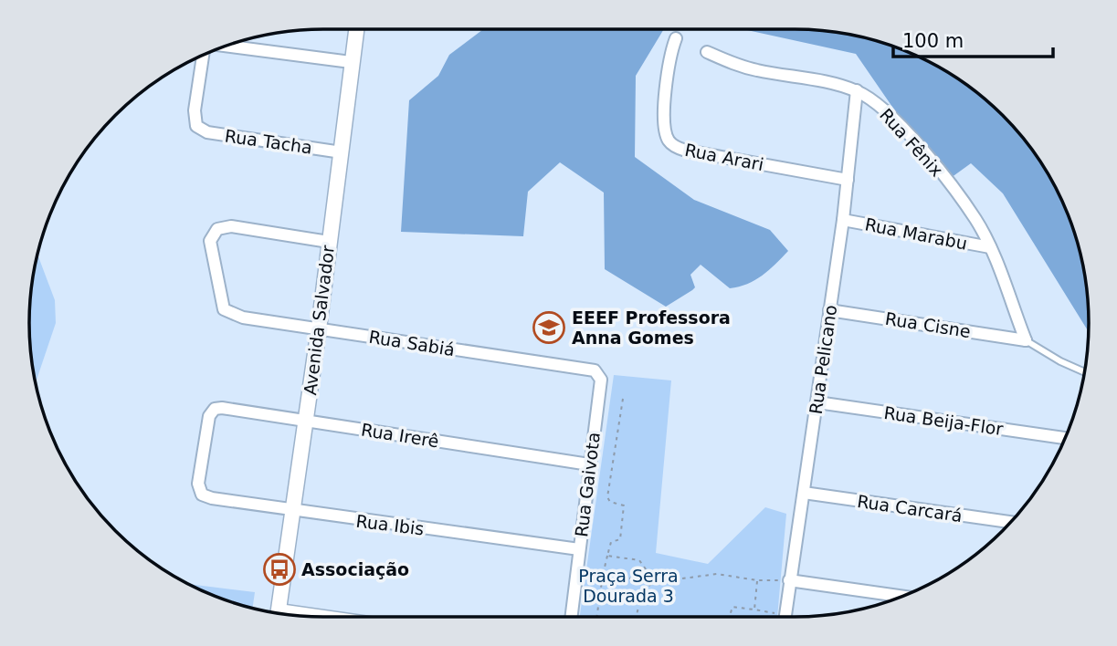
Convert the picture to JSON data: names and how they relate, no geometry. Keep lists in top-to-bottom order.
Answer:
{
  "streets": {
    "street": [
      "Rua Tacha",
      "Rua Fênix",
      "Rua Arari",
      "Rua Marabu",
      "Avenida Salvador",
      "Rua Cisne",
      "Rua Sabiá",
      "Rua Pelicano",
      "Rua Beija-Flor",
      "Rua Irerê",
      "Rua Gaivota",
      "Rua Carcará",
      "Rua Ibis"
    ]
  },
  "crossings": [
    ["Rua Tacha", "Avenida Salvador"],
    ["Rua Fênix", "Rua Marabu"],
    ["Rua Fênix", "Rua Cisne"],
    ["Rua Fênix", "Rua Pelicano"],
    ["Rua Arari", "Rua Pelicano"],
    ["Rua Marabu", "Rua Pelicano"],
    ["Avenida Salvador", "Rua Sabiá"],
    ["Avenida Salvador", "Rua Irerê"],
    ["Avenida Salvador", "Rua Ibis"],
    ["Rua Cisne", "Rua Pelicano"],
    ["Rua Sabiá", "Rua Gaivota"],
    ["Rua Pelicano", "Rua Beija-Flor"],
    ["Rua Pelicano", "Rua Carcará"],
    ["Rua Irerê", "Rua Gaivota"],
    ["Rua Irerê", "Rua Ibis"],
    ["Rua Gaivota", "Rua Ibis"]
  ],
  "parks": ["Praça Serra Dourada 3"],
  "places": {
    "school or university": ["EEEF Professora Anna Gomes"],
    "bus stop": ["Associação"]
  },
  "scale_bar": "100 m"
}
